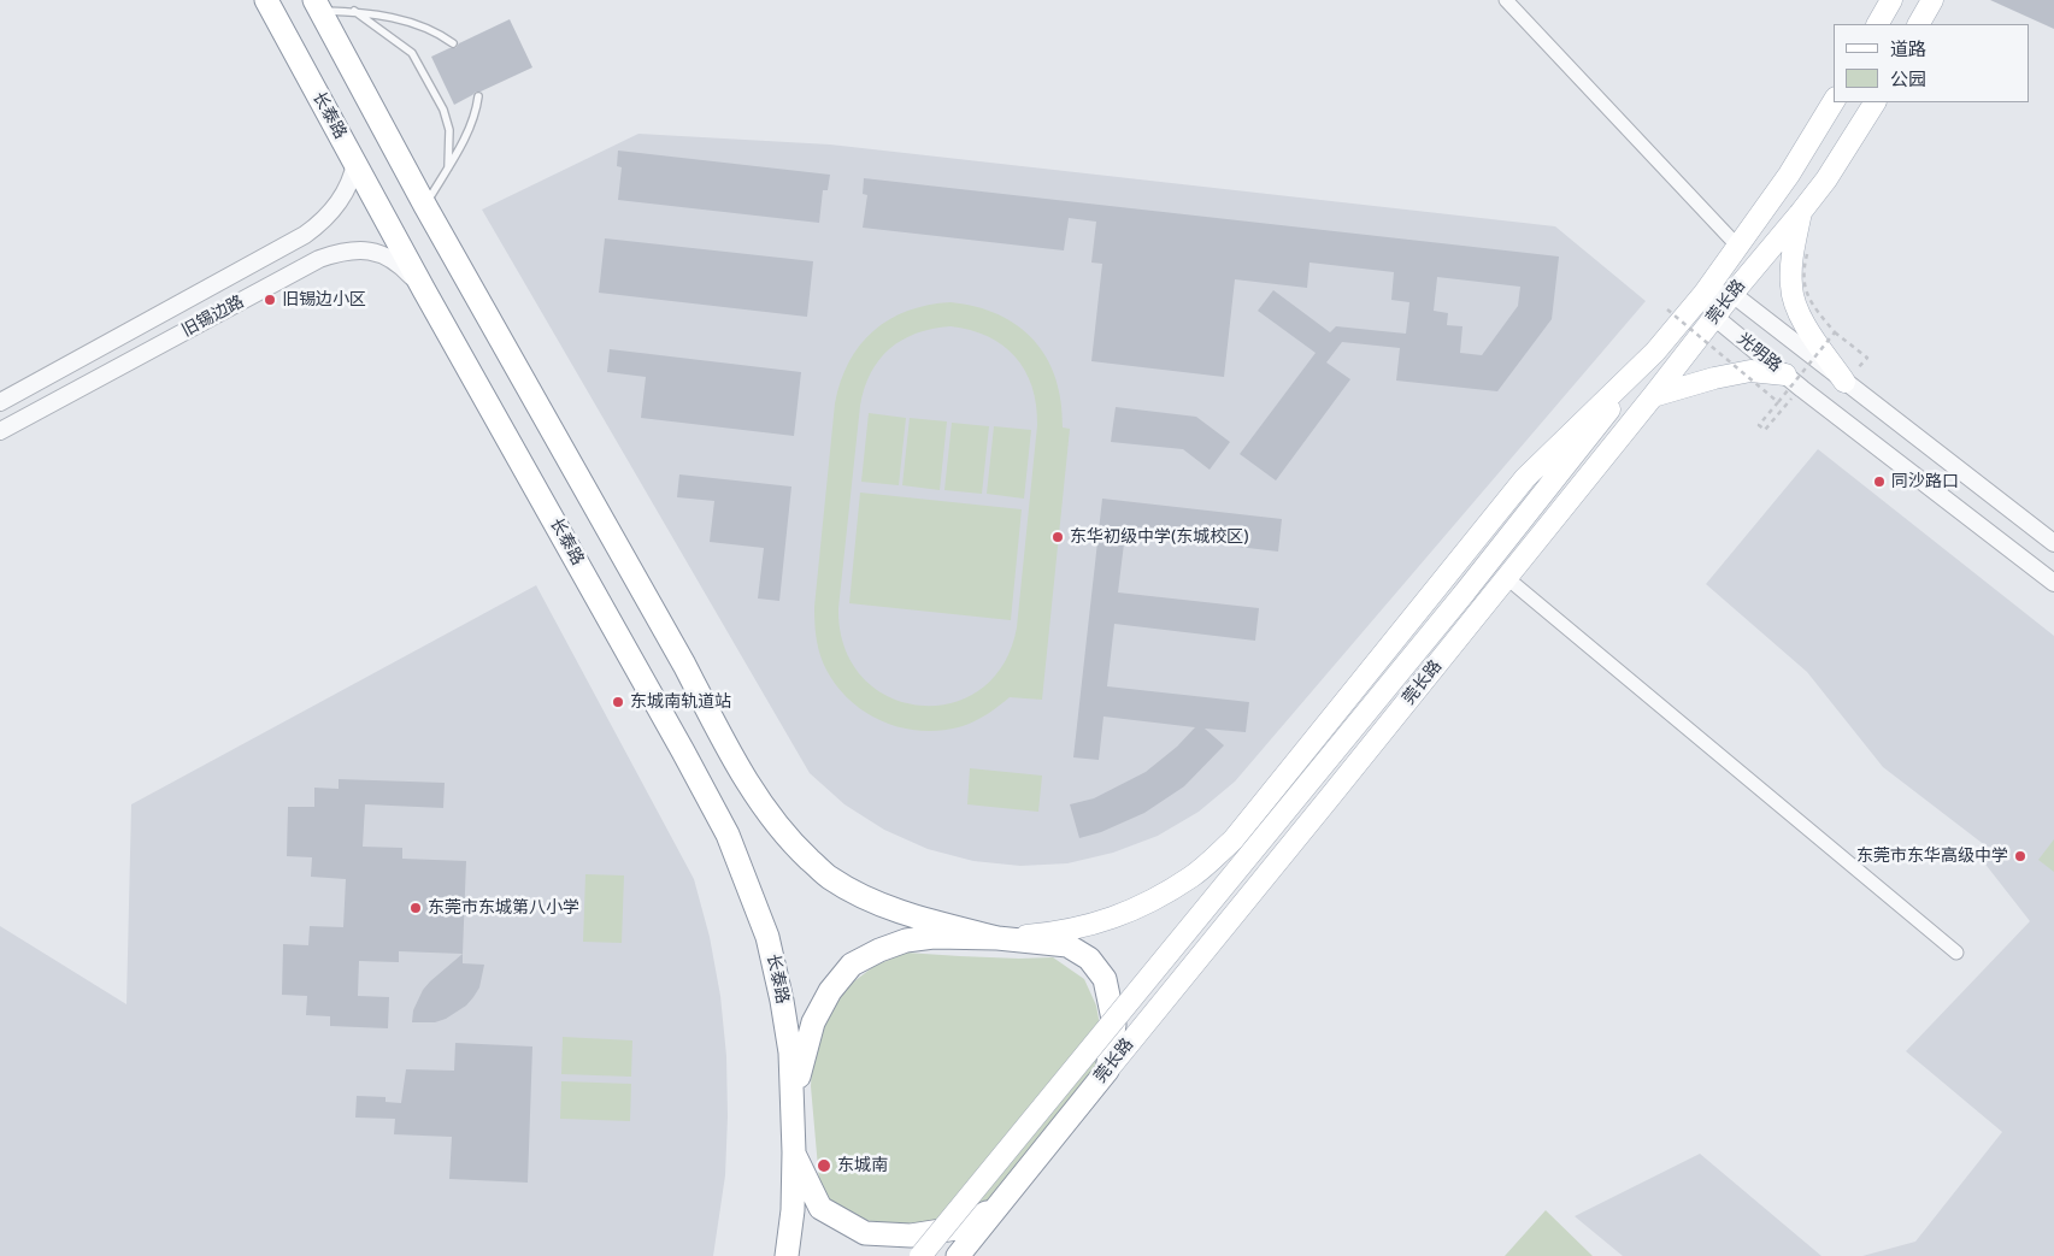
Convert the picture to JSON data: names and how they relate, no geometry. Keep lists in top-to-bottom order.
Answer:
{
  "streets": {
    "highway": ["长泰路", "莞长路"],
    "street": ["旧锡边路", "光明路"]
  },
  "crossings": [
    ["长泰路", "旧锡边路"],
    ["莞长路", "光明路"]
  ],
  "places": [
    "旧锡边小区",
    "同沙路口",
    "东华初级中学(东城校区)",
    "东城南轨道站",
    "东莞市东华高级中学",
    "东莞市东城第八小学",
    "东城南"
  ],
  "legend": ["道路", "公园"]
}
